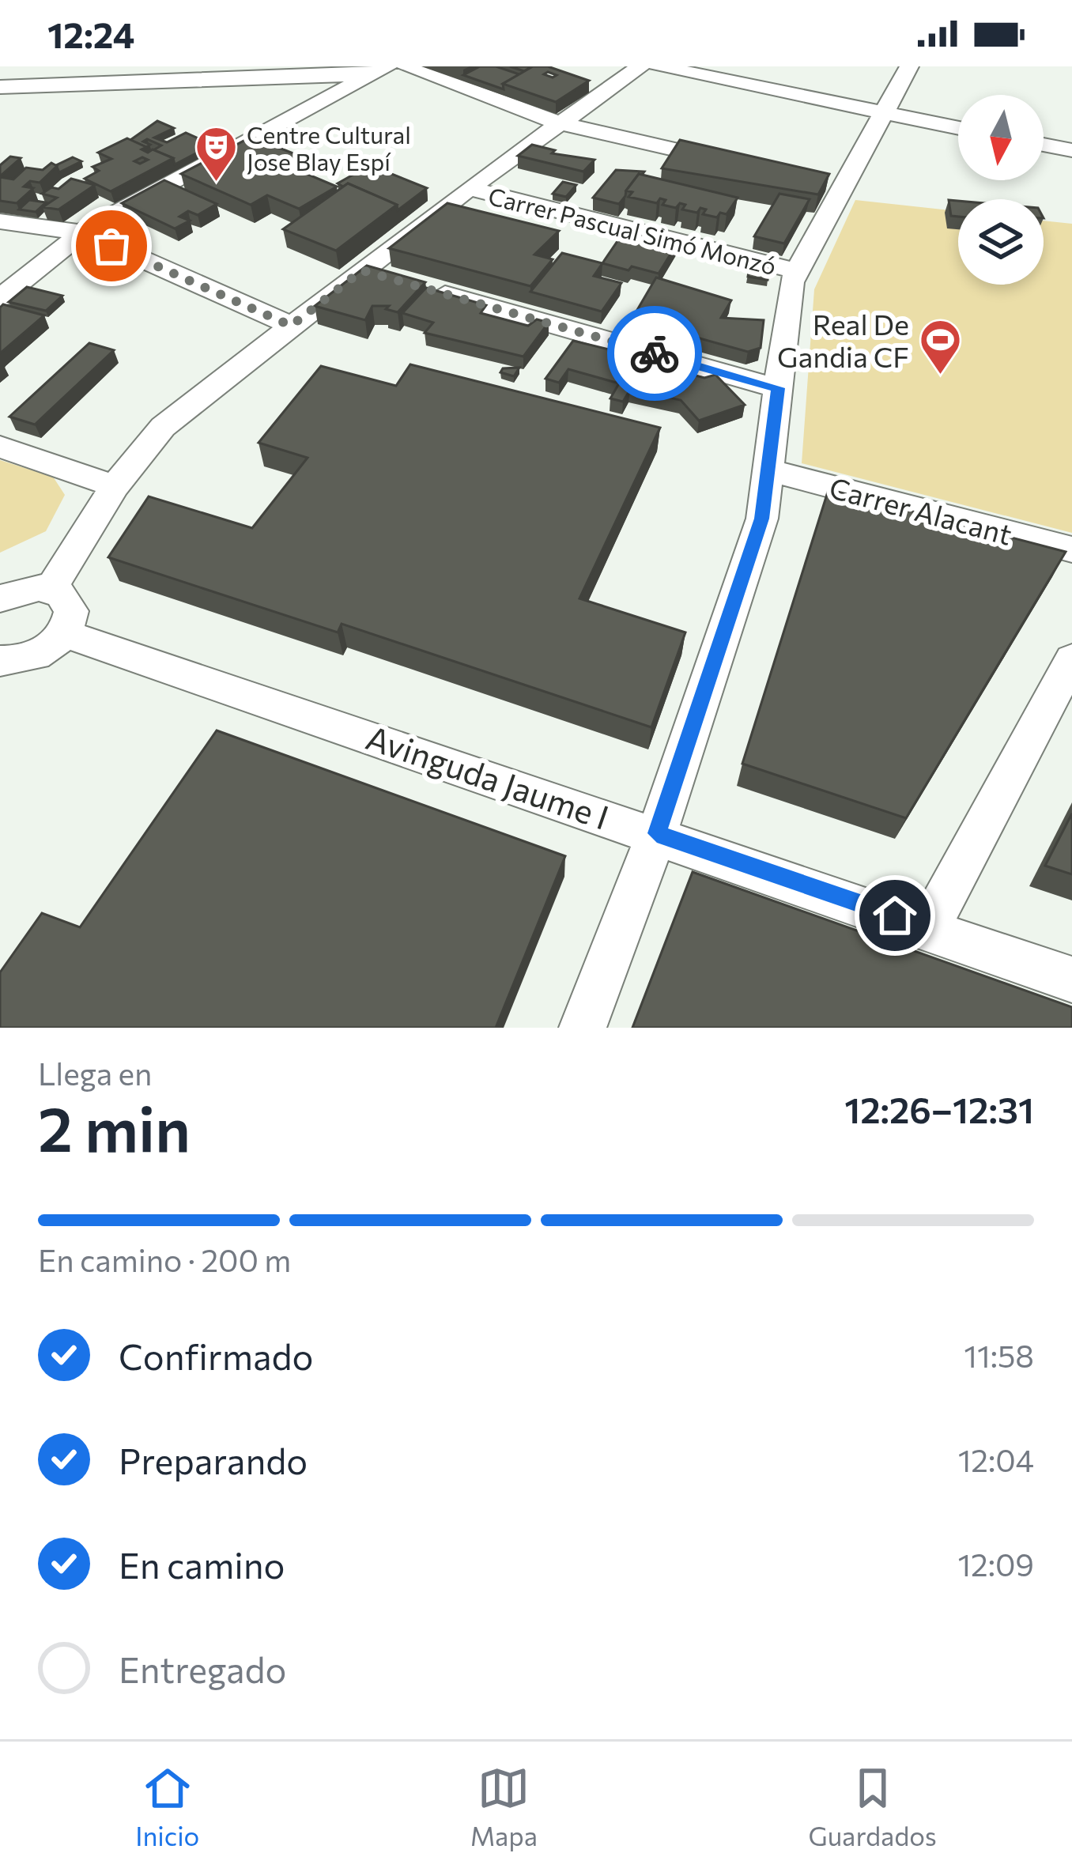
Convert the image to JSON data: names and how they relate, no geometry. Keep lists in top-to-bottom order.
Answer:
{
  "streets": {
    "street": ["Carrer Pascual Simó Monzó", "Carrer Alacant", "Avinguda Jaume I"]
  },
  "places": {
    "theatre": ["Centre Cultural Jose Blay Espí"],
    "sports": ["Real De Gandia CF"]
  },
  "north": "bottom",
  "page": {
    "status": "12:24",
    "heading": ["2 min", "Llega en", "12:26–12:31"],
    "bar": "En camino · 200 m",
    "list": [
      ["Confirmado", "11:58"],
      ["Preparando", "12:04"],
      ["En camino", "12:09"],
      "Entregado"
    ],
    "tabs": ["Inicio", "Mapa", "Guardados"]
  }
}
